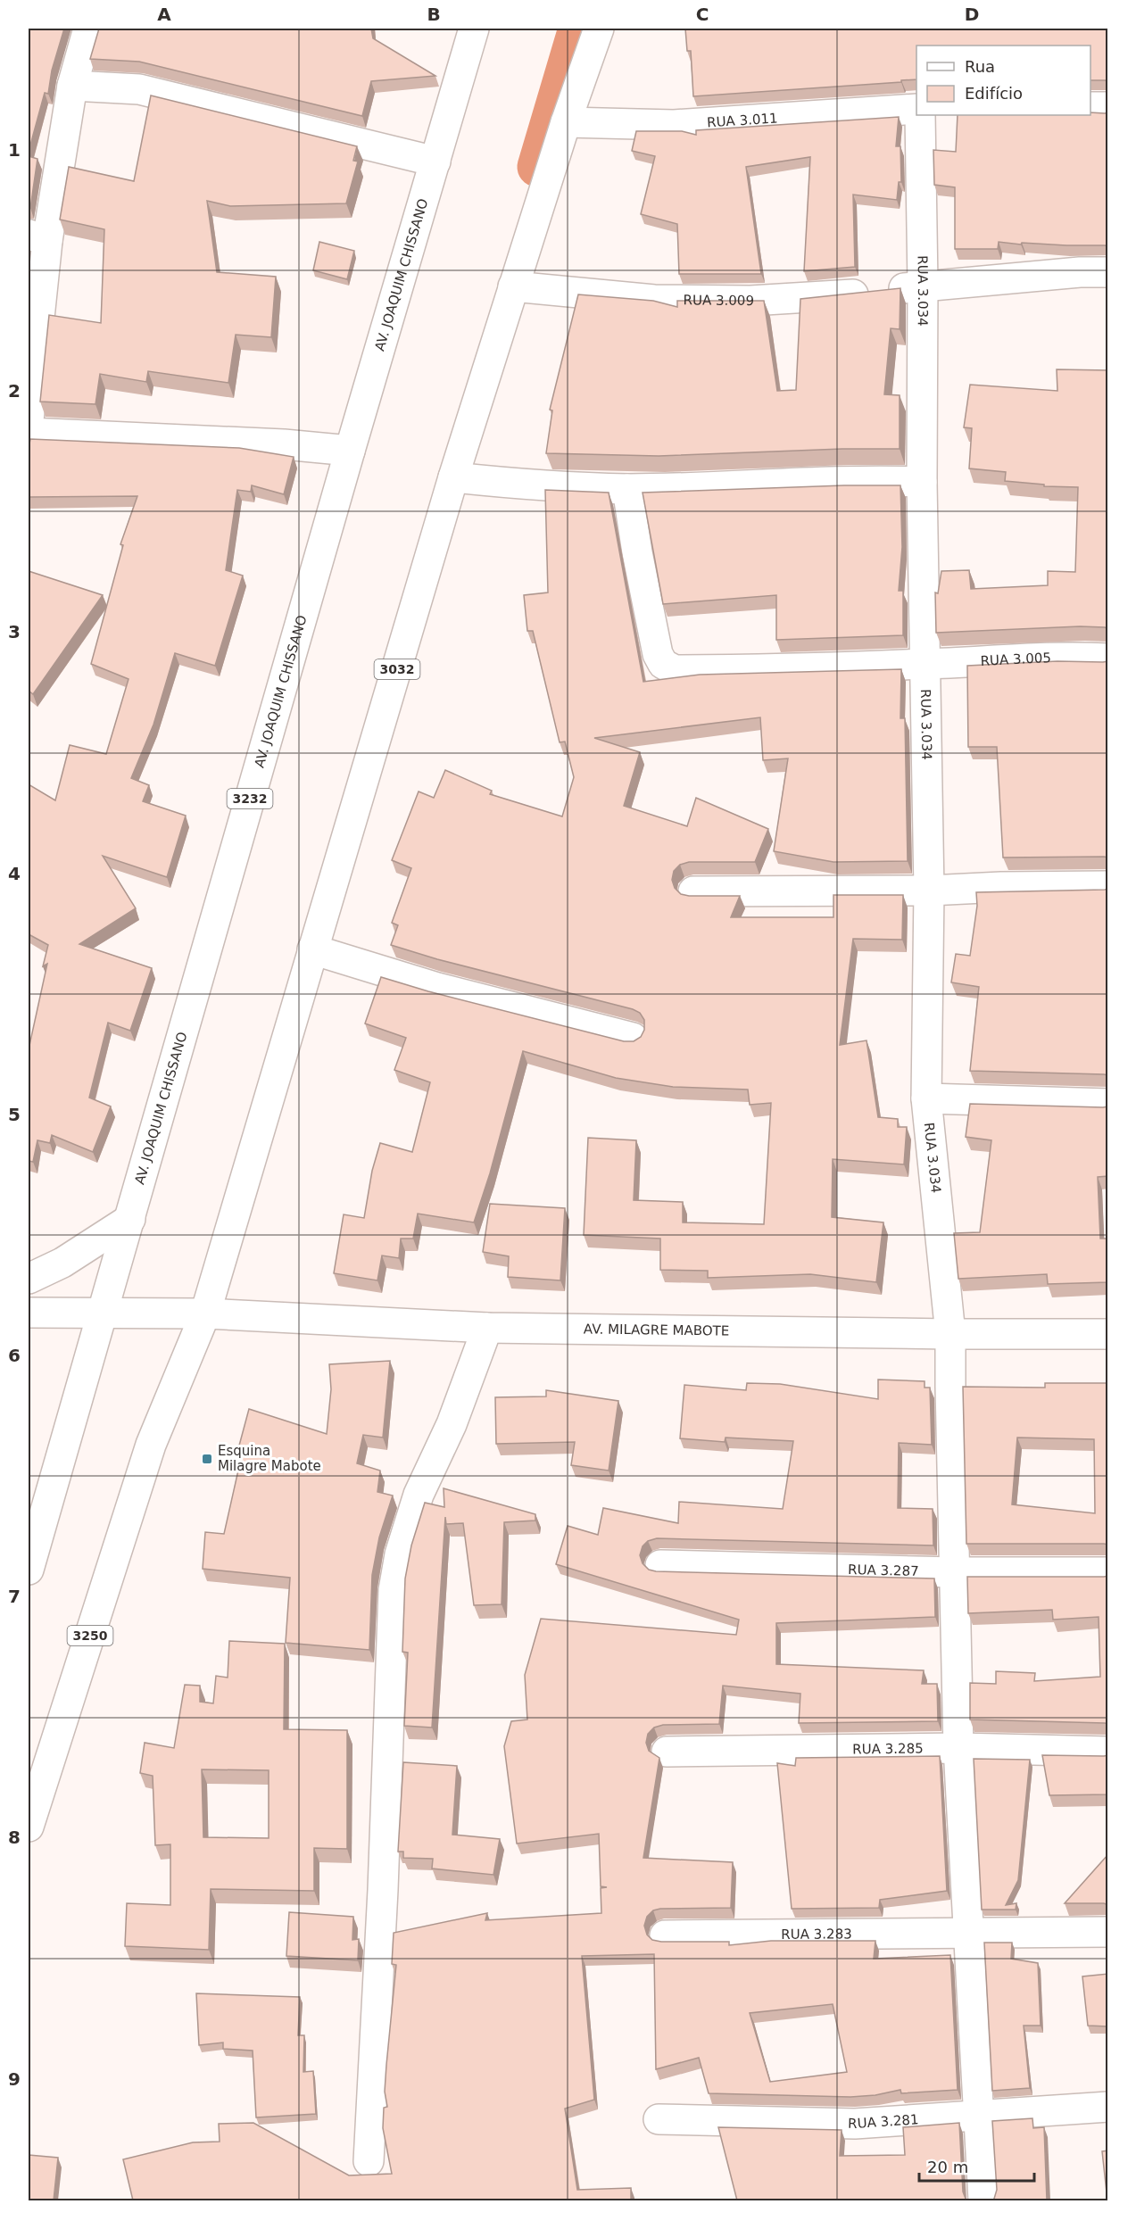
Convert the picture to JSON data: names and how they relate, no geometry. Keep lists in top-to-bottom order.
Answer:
{
  "streets": {
    "street": [
      "RUA 3.011",
      "AV. JOAQUIM CHISSANO",
      "RUA 3.034",
      "RUA 3.009",
      "RUA 3.005",
      "3032",
      "3232",
      "AV. MILAGRE MABOTE",
      "RUA 3.287",
      "3250",
      "RUA 3.285",
      "RUA 3.283",
      "RUA 3.281"
    ]
  },
  "crossings": [
    ["RUA 3.011", "3032"],
    ["AV. JOAQUIM CHISSANO", "AV. MILAGRE MABOTE"],
    ["RUA 3.034", "RUA 3.009"],
    ["RUA 3.034", "RUA 3.005"],
    ["RUA 3.034", "AV. MILAGRE MABOTE"],
    ["RUA 3.034", "RUA 3.287"],
    ["RUA 3.034", "RUA 3.285"],
    ["RUA 3.034", "RUA 3.283"],
    ["RUA 3.034", "RUA 3.281"],
    ["RUA 3.009", "3032"],
    ["3032", "AV. MILAGRE MABOTE"],
    ["3032", "3250"],
    ["AV. MILAGRE MABOTE", "3250"]
  ],
  "places": {
    "transit": ["Esquina Milagre Mabote"]
  },
  "legend": ["Rua", "Edifício"],
  "scale_bar": "20 m",
  "grid": {
    "columns": [
      "A",
      "B",
      "C",
      "D"
    ],
    "rows": [
      "1",
      "2",
      "3",
      "4",
      "5",
      "6",
      "7",
      "8",
      "9"
    ]
  }
}
